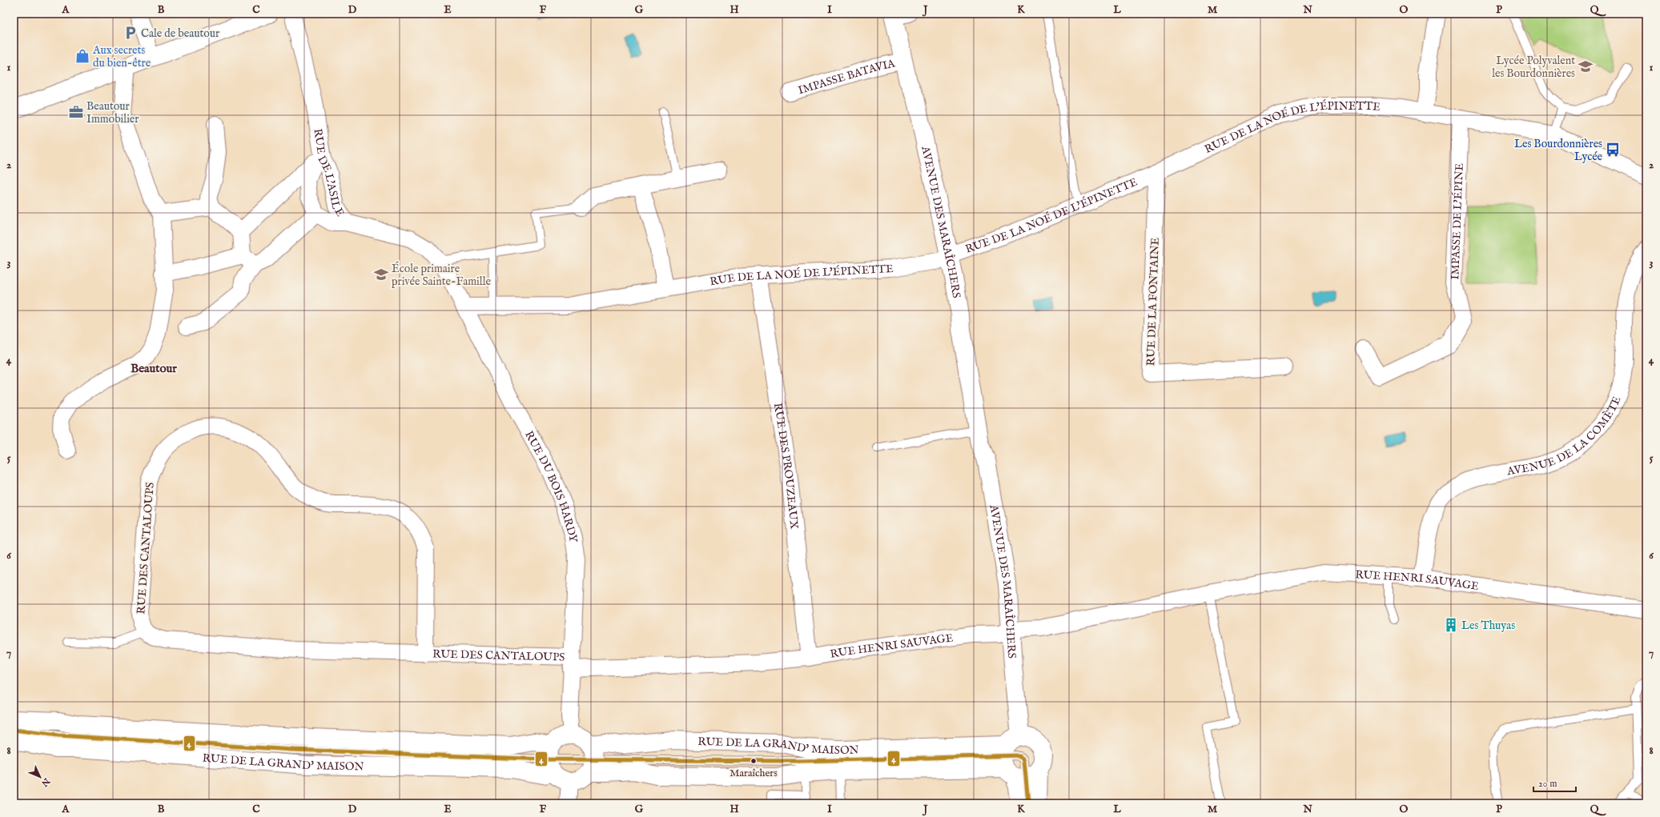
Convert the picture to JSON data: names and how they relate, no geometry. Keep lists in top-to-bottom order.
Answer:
{
  "streets": {
    "main road": ["AVENUE DES MARAÎCHERS", "RUE DE LA GRAND' MAISON"],
    "street": [
      "IMPASSE BATAVIA",
      "RUE DE LA NOÉ DE L'ÉPINETTE",
      "RUE DE L'ASILE",
      "IMPASSE DE L'ÉPINE",
      "RUE DE LA FONTAINE",
      "AVENUE DE LA COMÈTE",
      "RUE DES PROUZEAUX",
      "RUE DU BOIS HARDY",
      "RUE DES CANTALOUPS",
      "RUE HENRI SAUVAGE"
    ]
  },
  "crossings": [
    ["IMPASSE BATAVIA", "AVENUE DES MARAÎCHERS"],
    ["RUE DE LA NOÉ DE L'ÉPINETTE", "AVENUE DES MARAÎCHERS"],
    ["RUE DE LA NOÉ DE L'ÉPINETTE", "IMPASSE DE L'ÉPINE"],
    ["RUE DE LA NOÉ DE L'ÉPINETTE", "RUE DE LA FONTAINE"],
    ["RUE DE LA NOÉ DE L'ÉPINETTE", "RUE DES PROUZEAUX"],
    ["RUE DE LA NOÉ DE L'ÉPINETTE", "RUE DU BOIS HARDY"],
    ["RUE DE L'ASILE", "RUE DU BOIS HARDY"],
    ["AVENUE DES MARAÎCHERS", "RUE HENRI SAUVAGE"],
    ["AVENUE DE LA COMÈTE", "RUE HENRI SAUVAGE"],
    ["RUE DES PROUZEAUX", "RUE HENRI SAUVAGE"],
    ["RUE DU BOIS HARDY", "RUE DES CANTALOUPS"],
    ["RUE DU BOIS HARDY", "RUE HENRI SAUVAGE"],
    ["RUE DES CANTALOUPS", "RUE HENRI SAUVAGE"]
  ],
  "districts": ["Beautour"],
  "places": {
    "parking": ["Cale de beautour"],
    "shop": ["Aux secrets du bien-être"],
    "school or university": ["Lycée Polyvalent les Bourdonnières", "École primaire privée Sainte-Famille"],
    "office": ["Beautour Immobilier"],
    "bus stop": ["Les Bourdonnières Lycée"],
    "building": ["Les Thuyas"],
    "other": ["Maraîchers"]
  },
  "lines": ["transit line 4"],
  "scale_bar": "20 m",
  "north": "bottom right",
  "grid": {
    "columns": [
      "A",
      "B",
      "C",
      "D",
      "E",
      "F",
      "G",
      "H",
      "I",
      "J",
      "K",
      "L",
      "M",
      "N",
      "O",
      "P",
      "Q"
    ],
    "rows": [
      "1",
      "2",
      "3",
      "4",
      "5",
      "6",
      "7",
      "8"
    ]
  }
}
